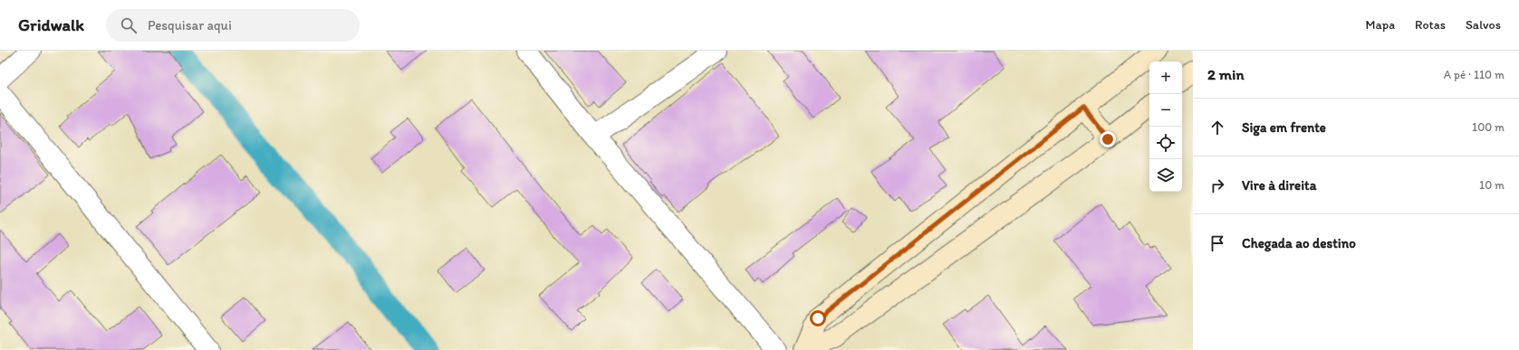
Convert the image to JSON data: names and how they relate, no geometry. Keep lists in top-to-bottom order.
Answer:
{
  "page": {
    "header": "Gridwalk",
    "search": "Pesquisar aqui",
    "nav": ["Mapa", "Rotas", "Salvos"],
    "heading": ["2 min", "A pé · 110 m"],
    "map_buttons": ["+", "−"],
    "list": [
      ["Siga em frente", "100 m"],
      ["Vire à direita", "10 m"],
      "Chegada ao destino"
    ]
  }
}
